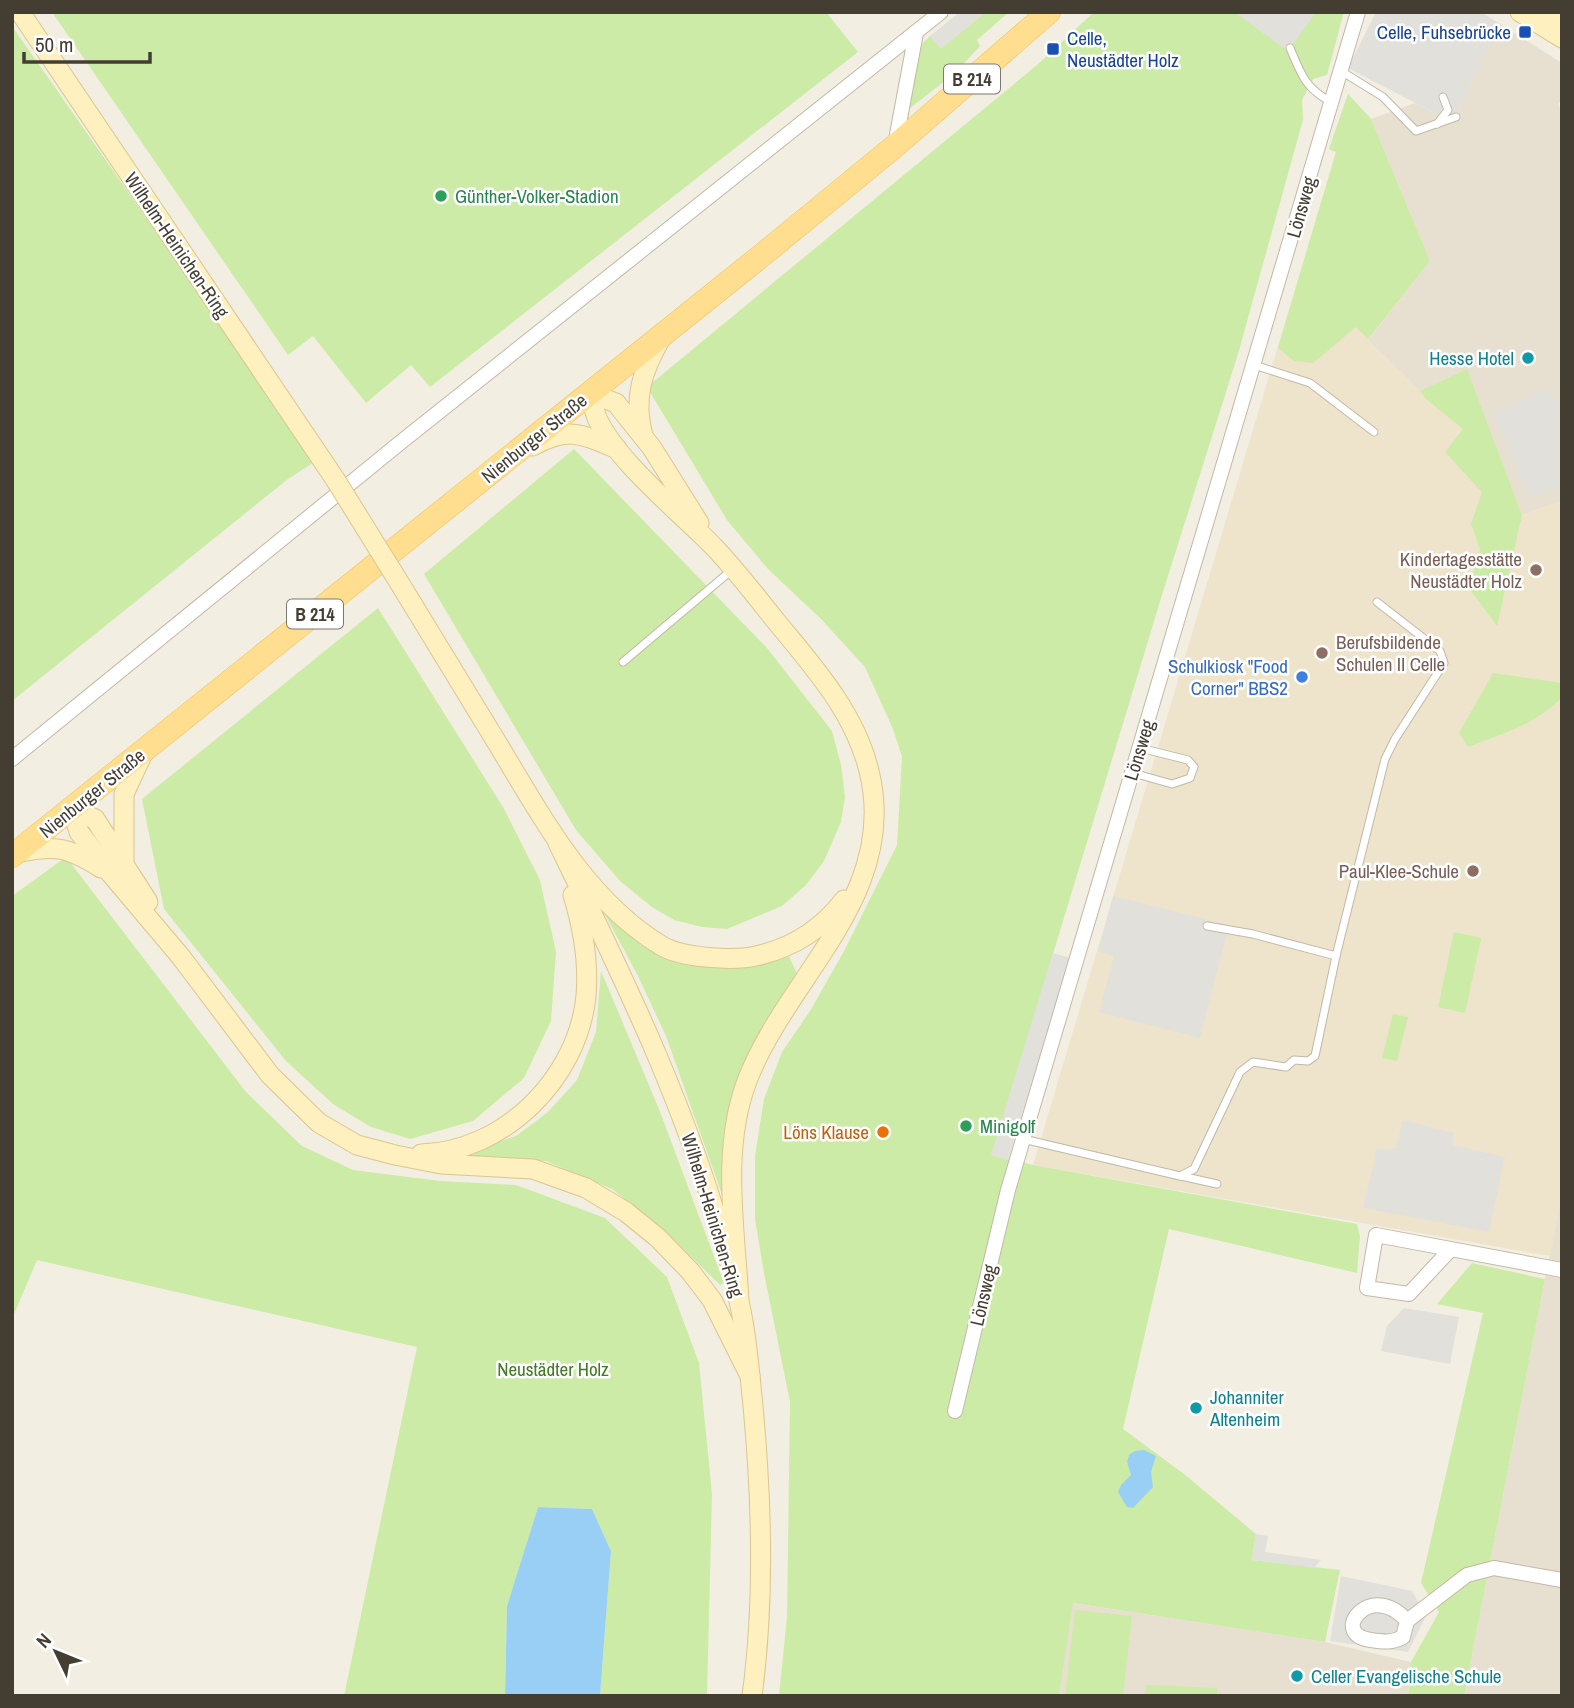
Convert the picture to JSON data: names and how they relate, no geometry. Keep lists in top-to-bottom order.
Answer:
{
  "streets": {
    "main road": ["B 214", "Wilhelm-Heinichen-Ring", "Nienburger Straße"],
    "street": ["Lönsweg"]
  },
  "parks": ["Neustädter Holz"],
  "places": {
    "transit": ["Celle, Fuhsebrücke", "Celle, Neustädter Holz"],
    "other": [
      "Günther-Volker-Stadion",
      "Hesse Hotel",
      "Kindertagesstätte Neustädter Holz",
      "Berufsbildende Schulen II Celle",
      "Schulkiosk \"Food Corner\" BBS2",
      "Paul-Klee-Schule",
      "Minigolf",
      "Löns Klause",
      "Johanniter Altenheim",
      "Celler Evangelische Schule"
    ]
  },
  "scale_bar": "50 m",
  "north": "top left"
}
